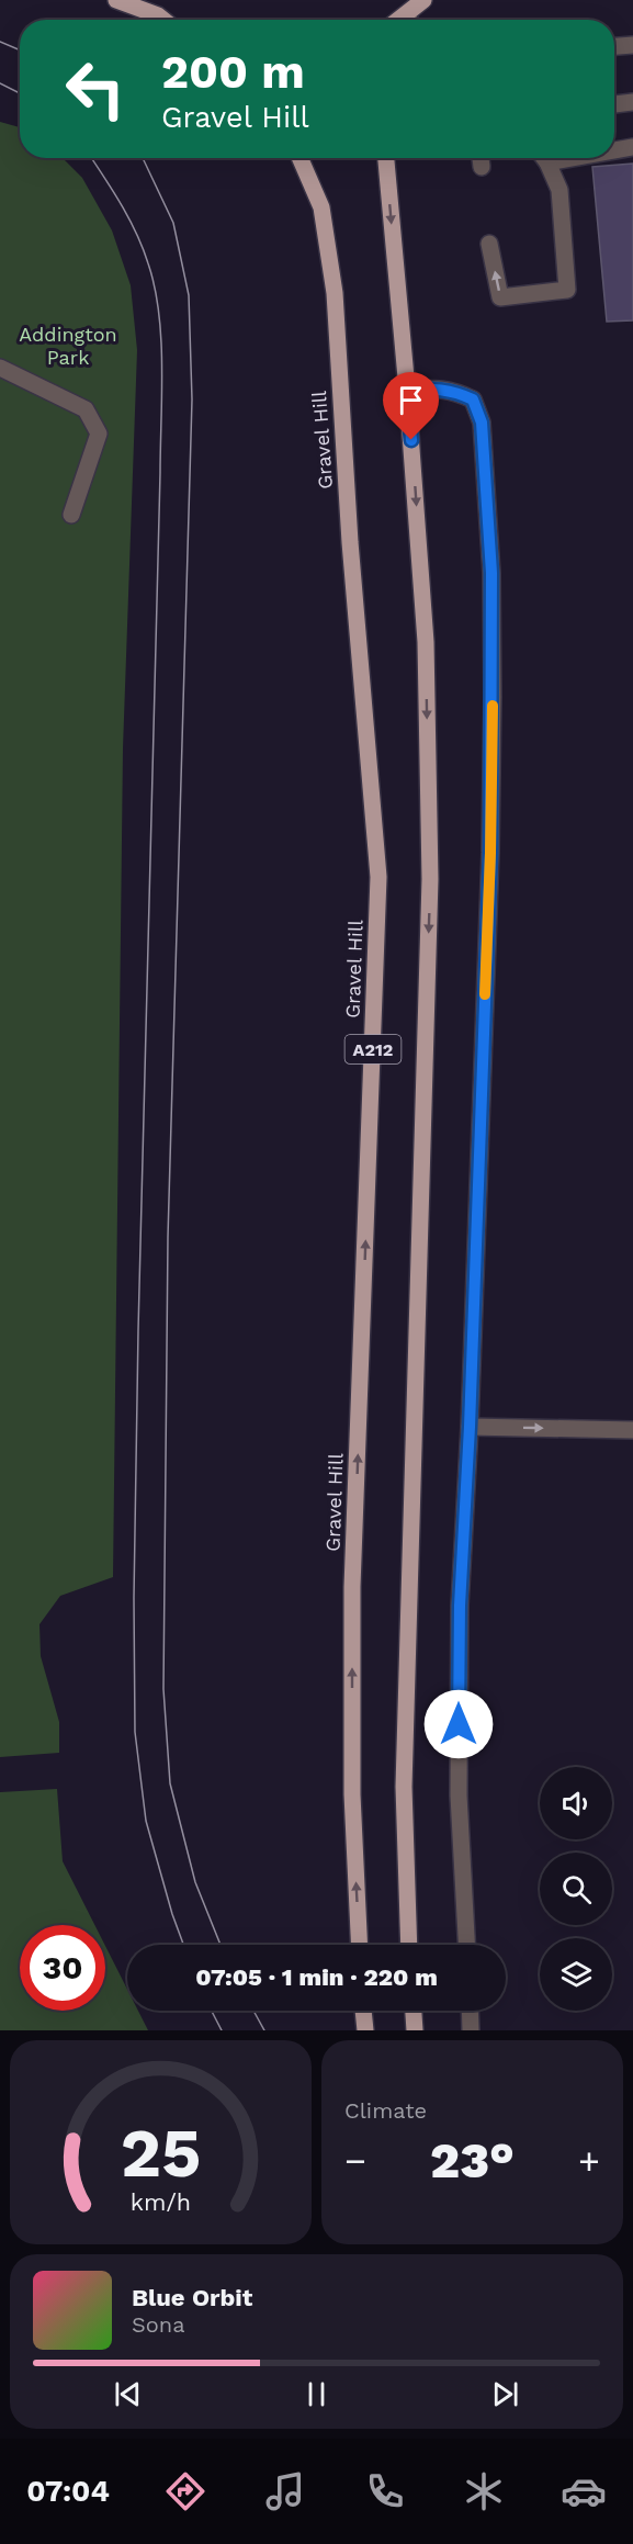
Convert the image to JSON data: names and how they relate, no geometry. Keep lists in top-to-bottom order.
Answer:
{
  "streets": {
    "main road": ["Gravel Hill", "A212"]
  },
  "parks": ["Addington Park"],
  "page": {
    "turn": ["200 m", "Gravel Hill"],
    "limit": "30",
    "trip": "07:05 · 1 min · 220 m",
    "tile": "Climate",
    "heat": ["−", "23°", "+"],
    "song": ["Blue Orbit", "Sona"],
    "tabs": "07:04",
    "gauge": ["25", "km/h"]
  }
}
